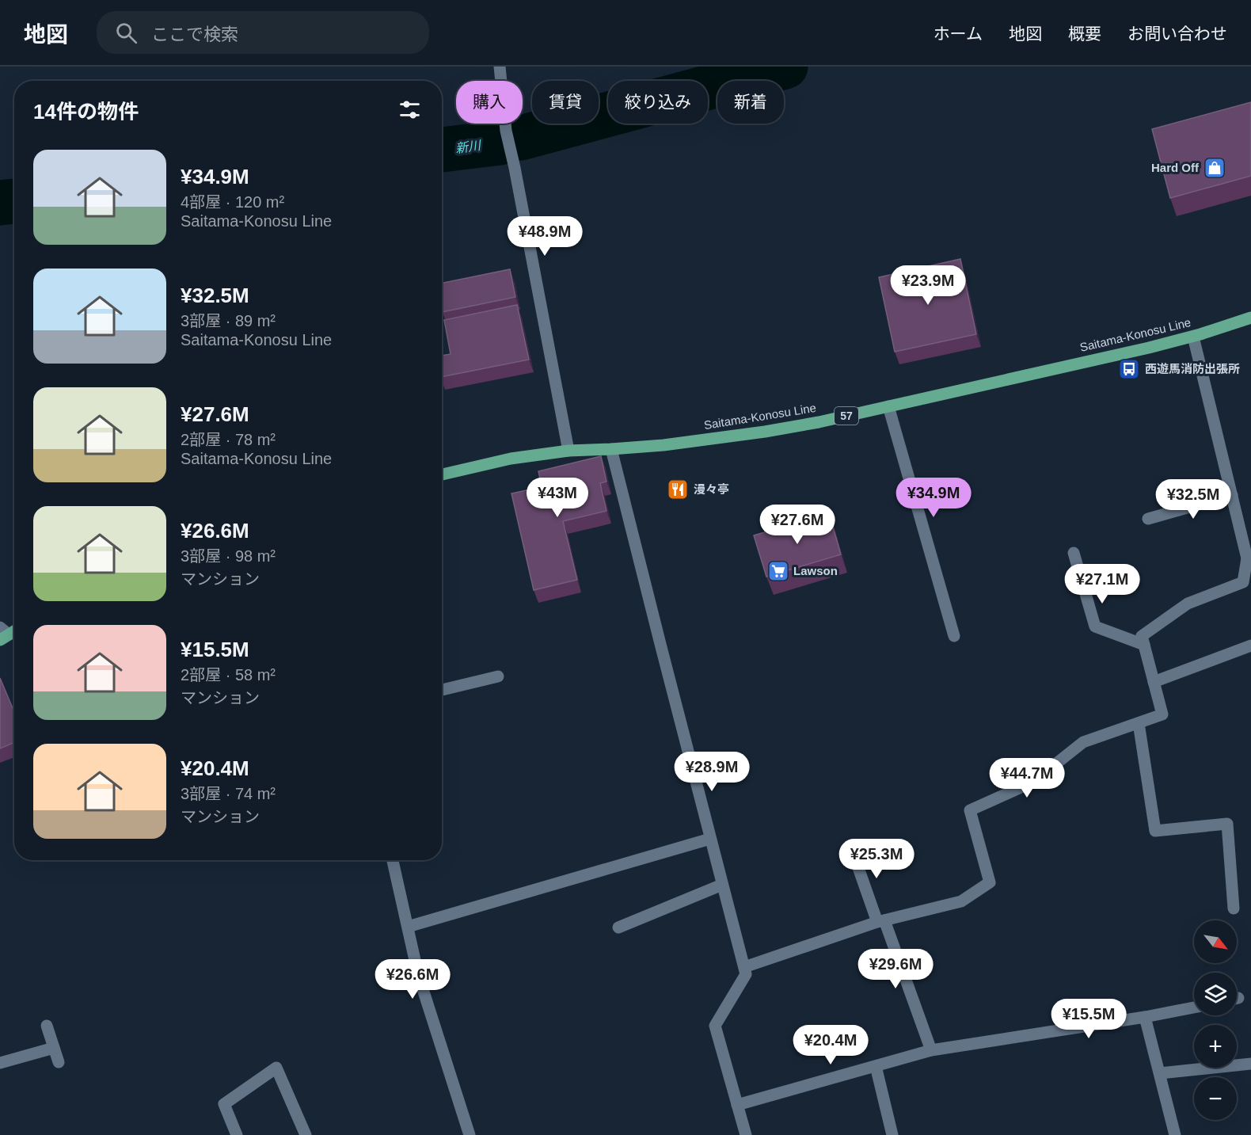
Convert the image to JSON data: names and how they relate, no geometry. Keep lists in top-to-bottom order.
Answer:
{
  "streets": {
    "main road": ["Saitama-Konosu Line", "57"]
  },
  "water": ["新川"],
  "places": {
    "shop": ["Hard Off"],
    "bus stop": ["西遊馬消防出張所"],
    "restaurant": ["漫々亭"],
    "supermarket": ["Lawson"]
  },
  "north": "bottom right",
  "page": {
    "header": "地図",
    "search": "ここで検索",
    "nav": [
      "ホーム",
      "地図",
      "概要",
      "お問い合わせ"
    ],
    "chip": [
      "購入",
      "賃貸",
      "絞り込み",
      "新着"
    ],
    "heading": "14件の物件",
    "list": [
      {
        "name": "¥34.9M",
        "note": "4部屋 · 120 m² · Saitama-Konosu Line"
      },
      {
        "name": "¥32.5M",
        "note": "3部屋 · 89 m² · Saitama-Konosu Line"
      },
      {
        "name": "¥27.6M",
        "note": "2部屋 · 78 m² · Saitama-Konosu Line"
      },
      {
        "name": "¥26.6M",
        "note": "3部屋 · 98 m² · マンション"
      },
      {
        "name": "¥15.5M",
        "note": "2部屋 · 58 m² · マンション"
      },
      {
        "name": "¥20.4M",
        "note": "3部屋 · 74 m² · マンション"
      }
    ],
    "price": [
      "¥48.9M",
      "¥23.9M",
      "¥43M",
      "¥34.9M",
      "¥32.5M",
      "¥27.6M",
      "¥27.1M",
      "¥28.9M",
      "¥44.7M",
      "¥25.3M",
      "¥29.6M",
      "¥26.6M",
      "¥15.5M",
      "¥20.4M"
    ],
    "map_buttons": ["+", "−"]
  }
}
